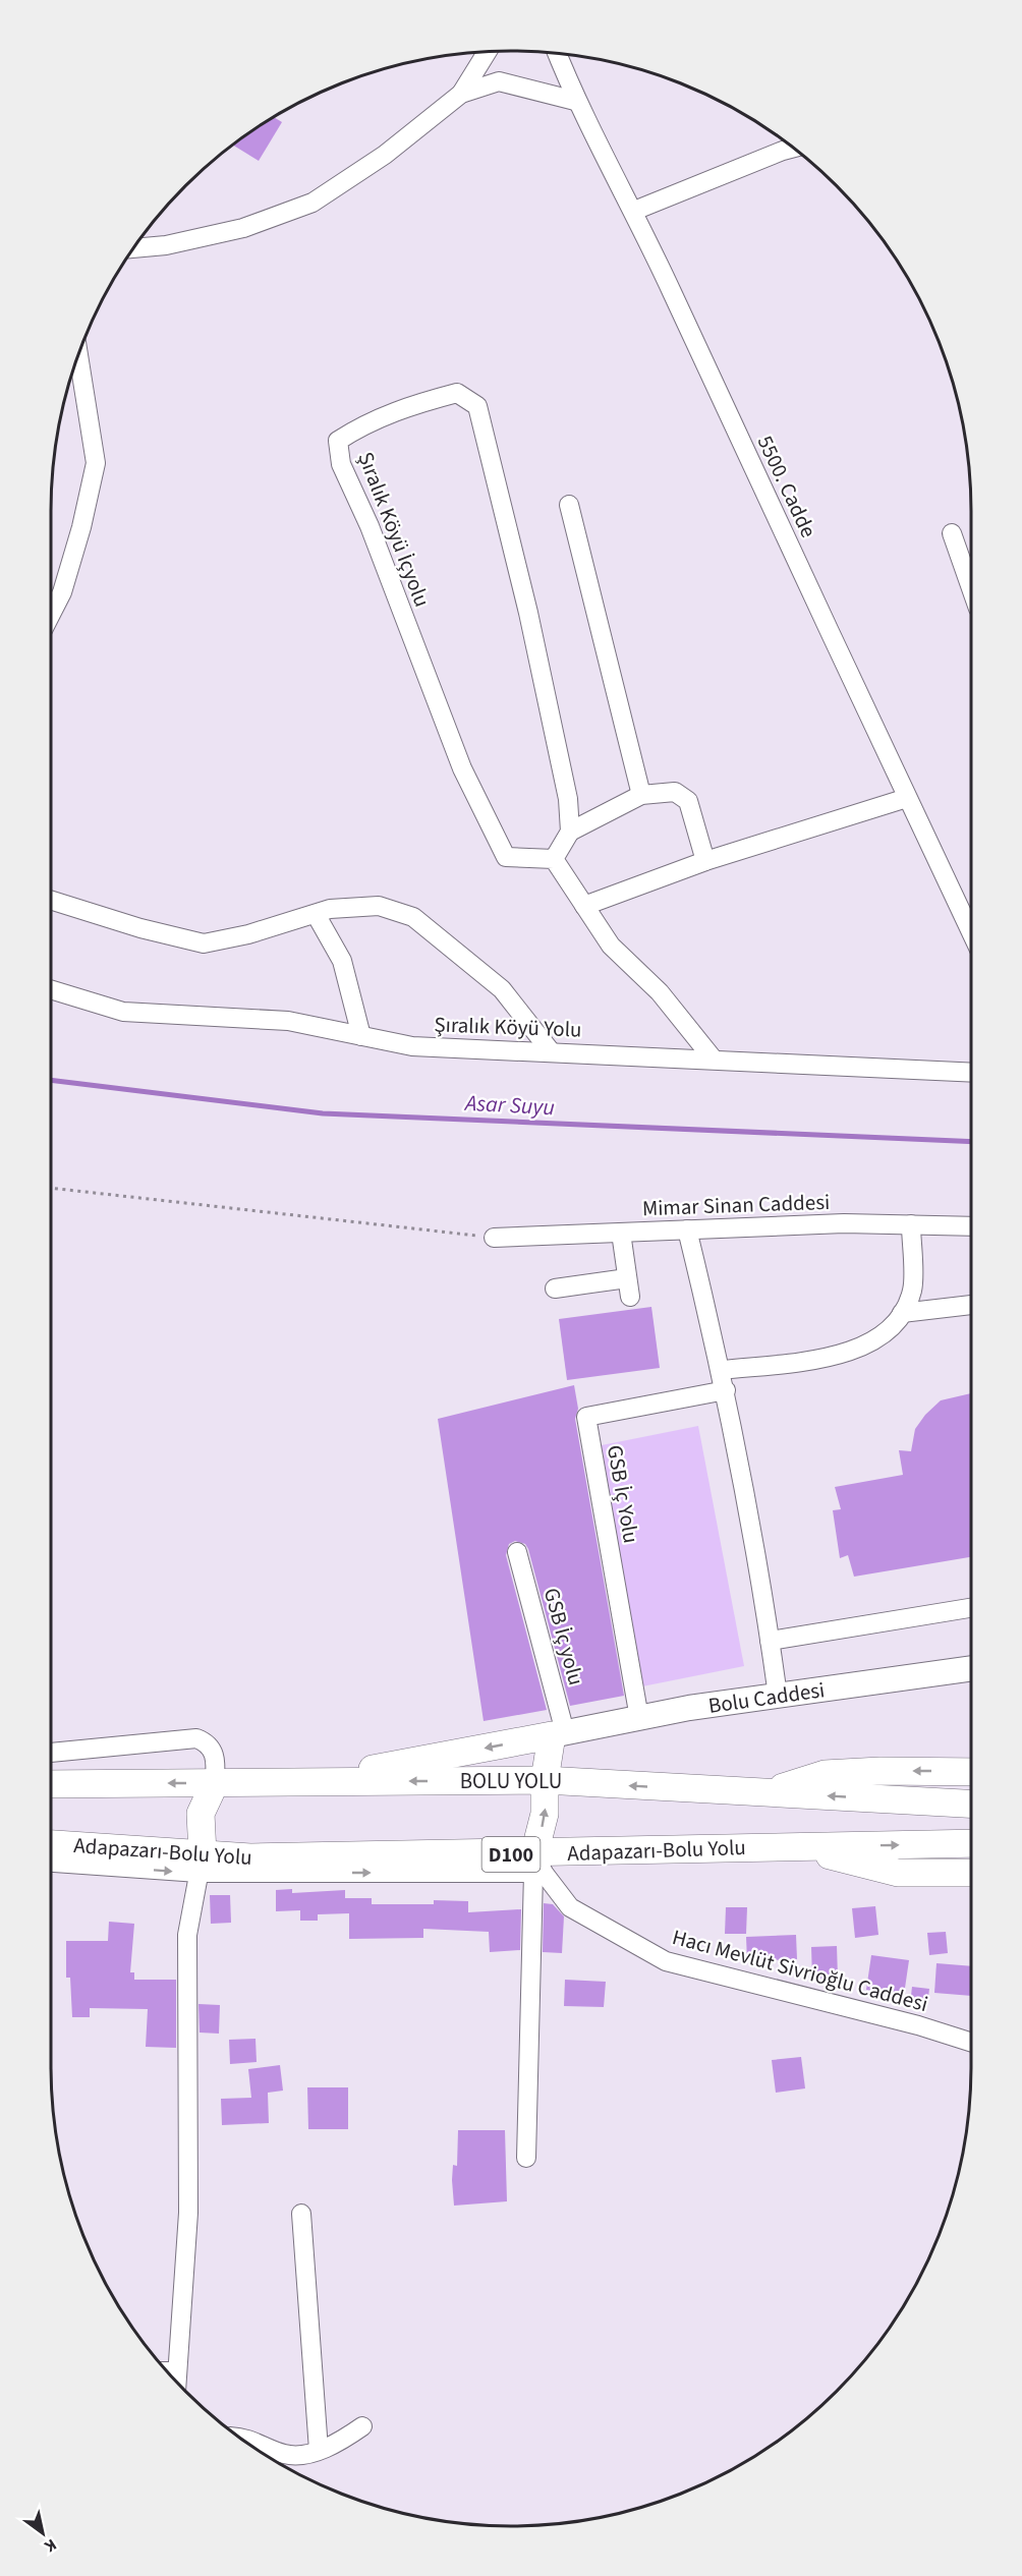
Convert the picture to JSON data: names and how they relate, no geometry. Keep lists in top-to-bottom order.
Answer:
{
  "streets": {
    "highway": ["BOLU YOLU", "Adapazarı-Bolu Yolu", "D100"],
    "main road": ["Bolu Caddesi"],
    "street": [
      "5500. Cadde",
      "Şıralık Köyü İçyolu",
      "Şıralık Köyü Yolu",
      "Mimar Sinan Caddesi",
      "GSB İç Yolu",
      "GSB İç yolu",
      "Hacı Mevlüt Sivrioğlu Caddesi"
    ]
  },
  "crossings": [
    ["GSB İç Yolu", "Bolu Caddesi"],
    ["GSB İç yolu", "Bolu Caddesi"],
    ["Adapazarı-Bolu Yolu", "Hacı Mevlüt Sivrioğlu Caddesi"]
  ],
  "water": ["Asar Suyu"],
  "north": "bottom right"
}
